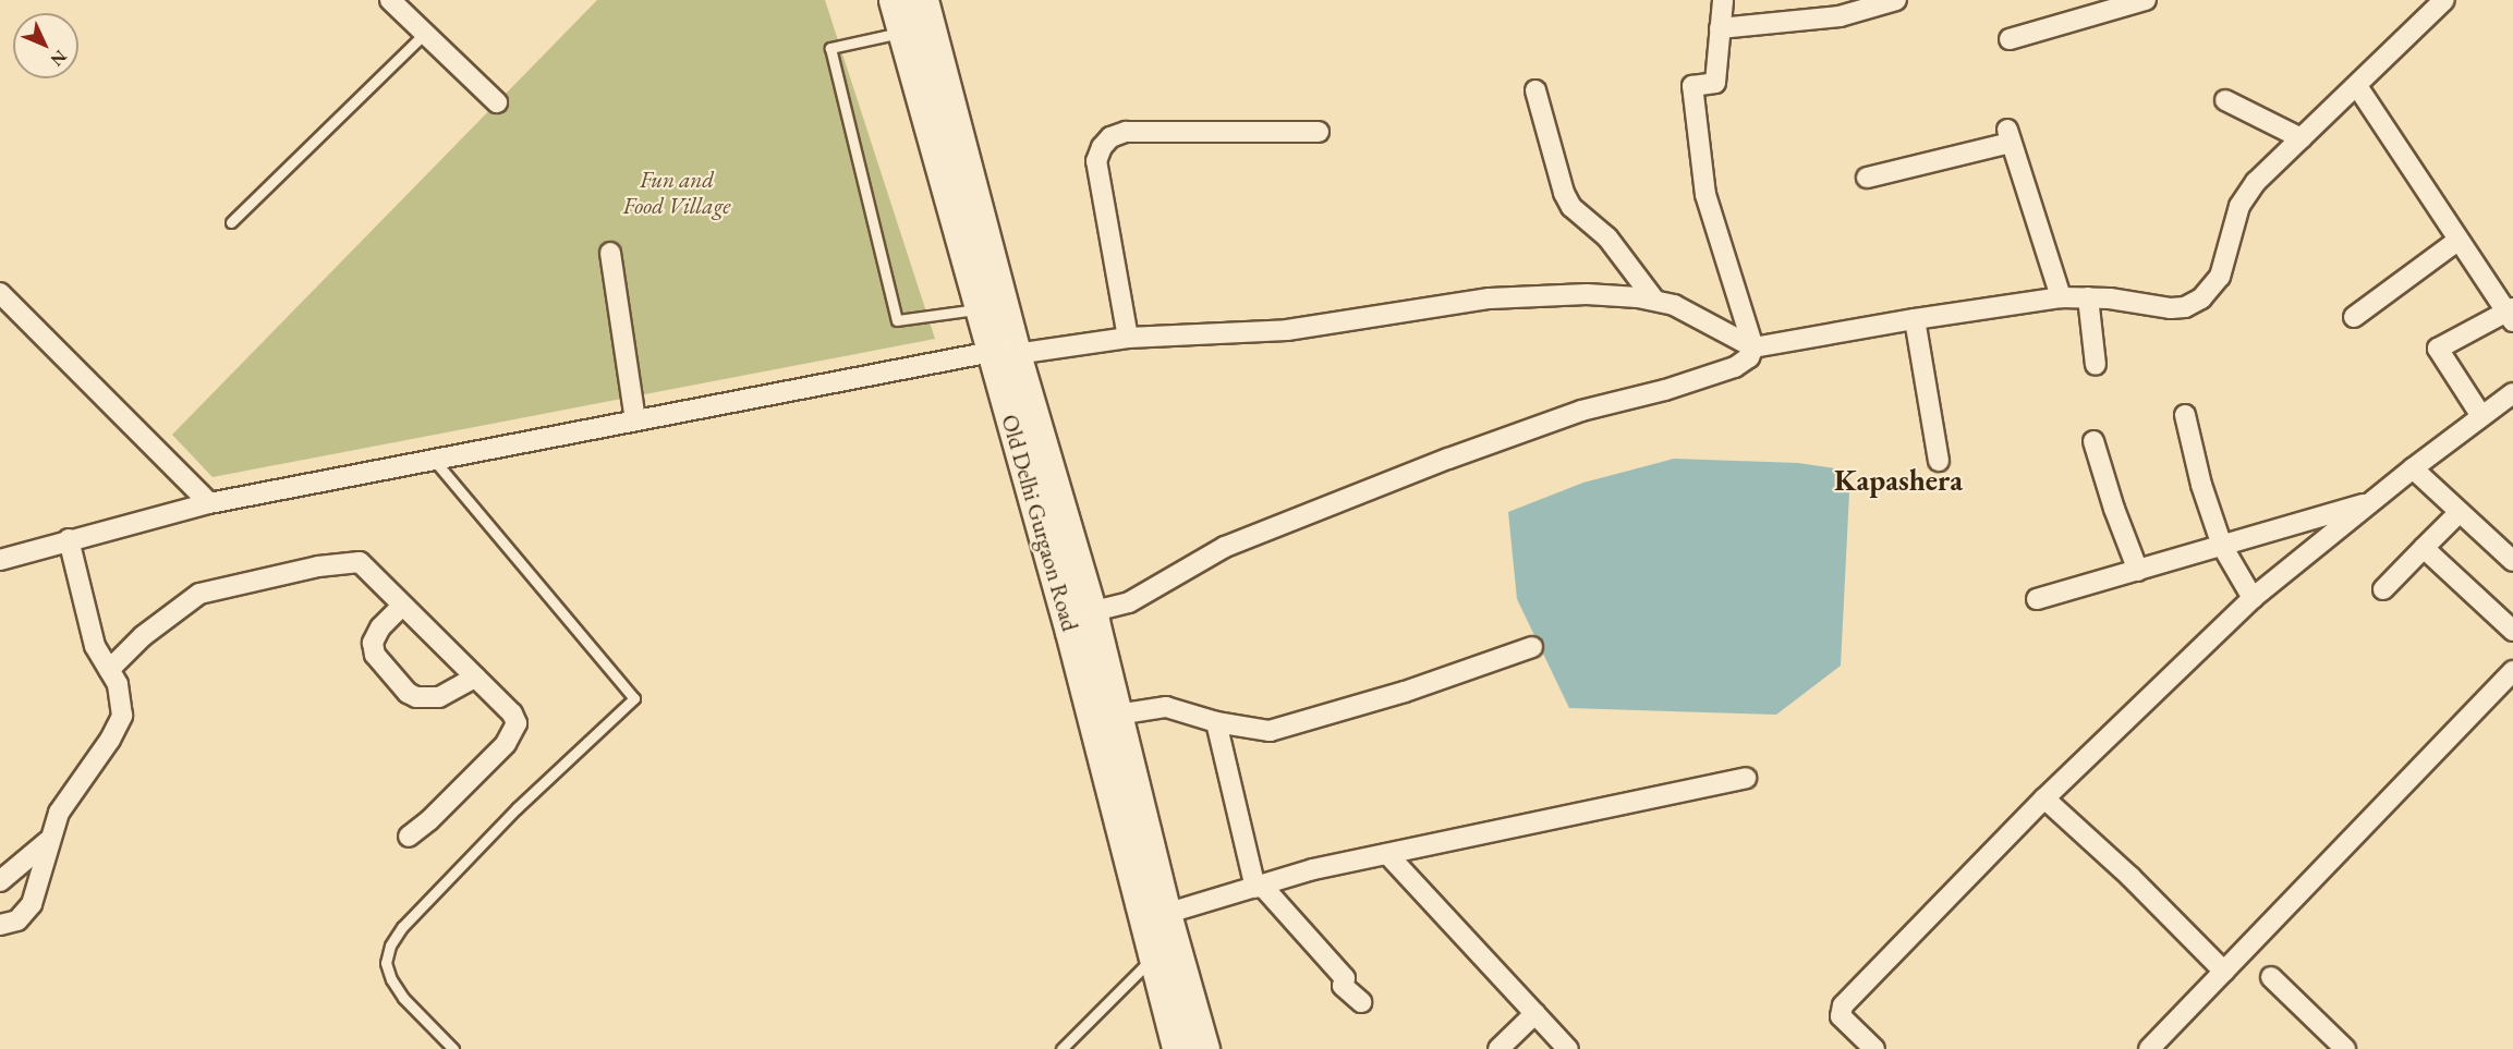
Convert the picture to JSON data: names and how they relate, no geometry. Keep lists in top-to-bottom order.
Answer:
{
  "streets": {
    "main road": ["Old Delhi Gurgaon Road"]
  },
  "districts": ["Kapashera"],
  "parks": ["Fun and Food Village"],
  "north": "bottom right"
}
